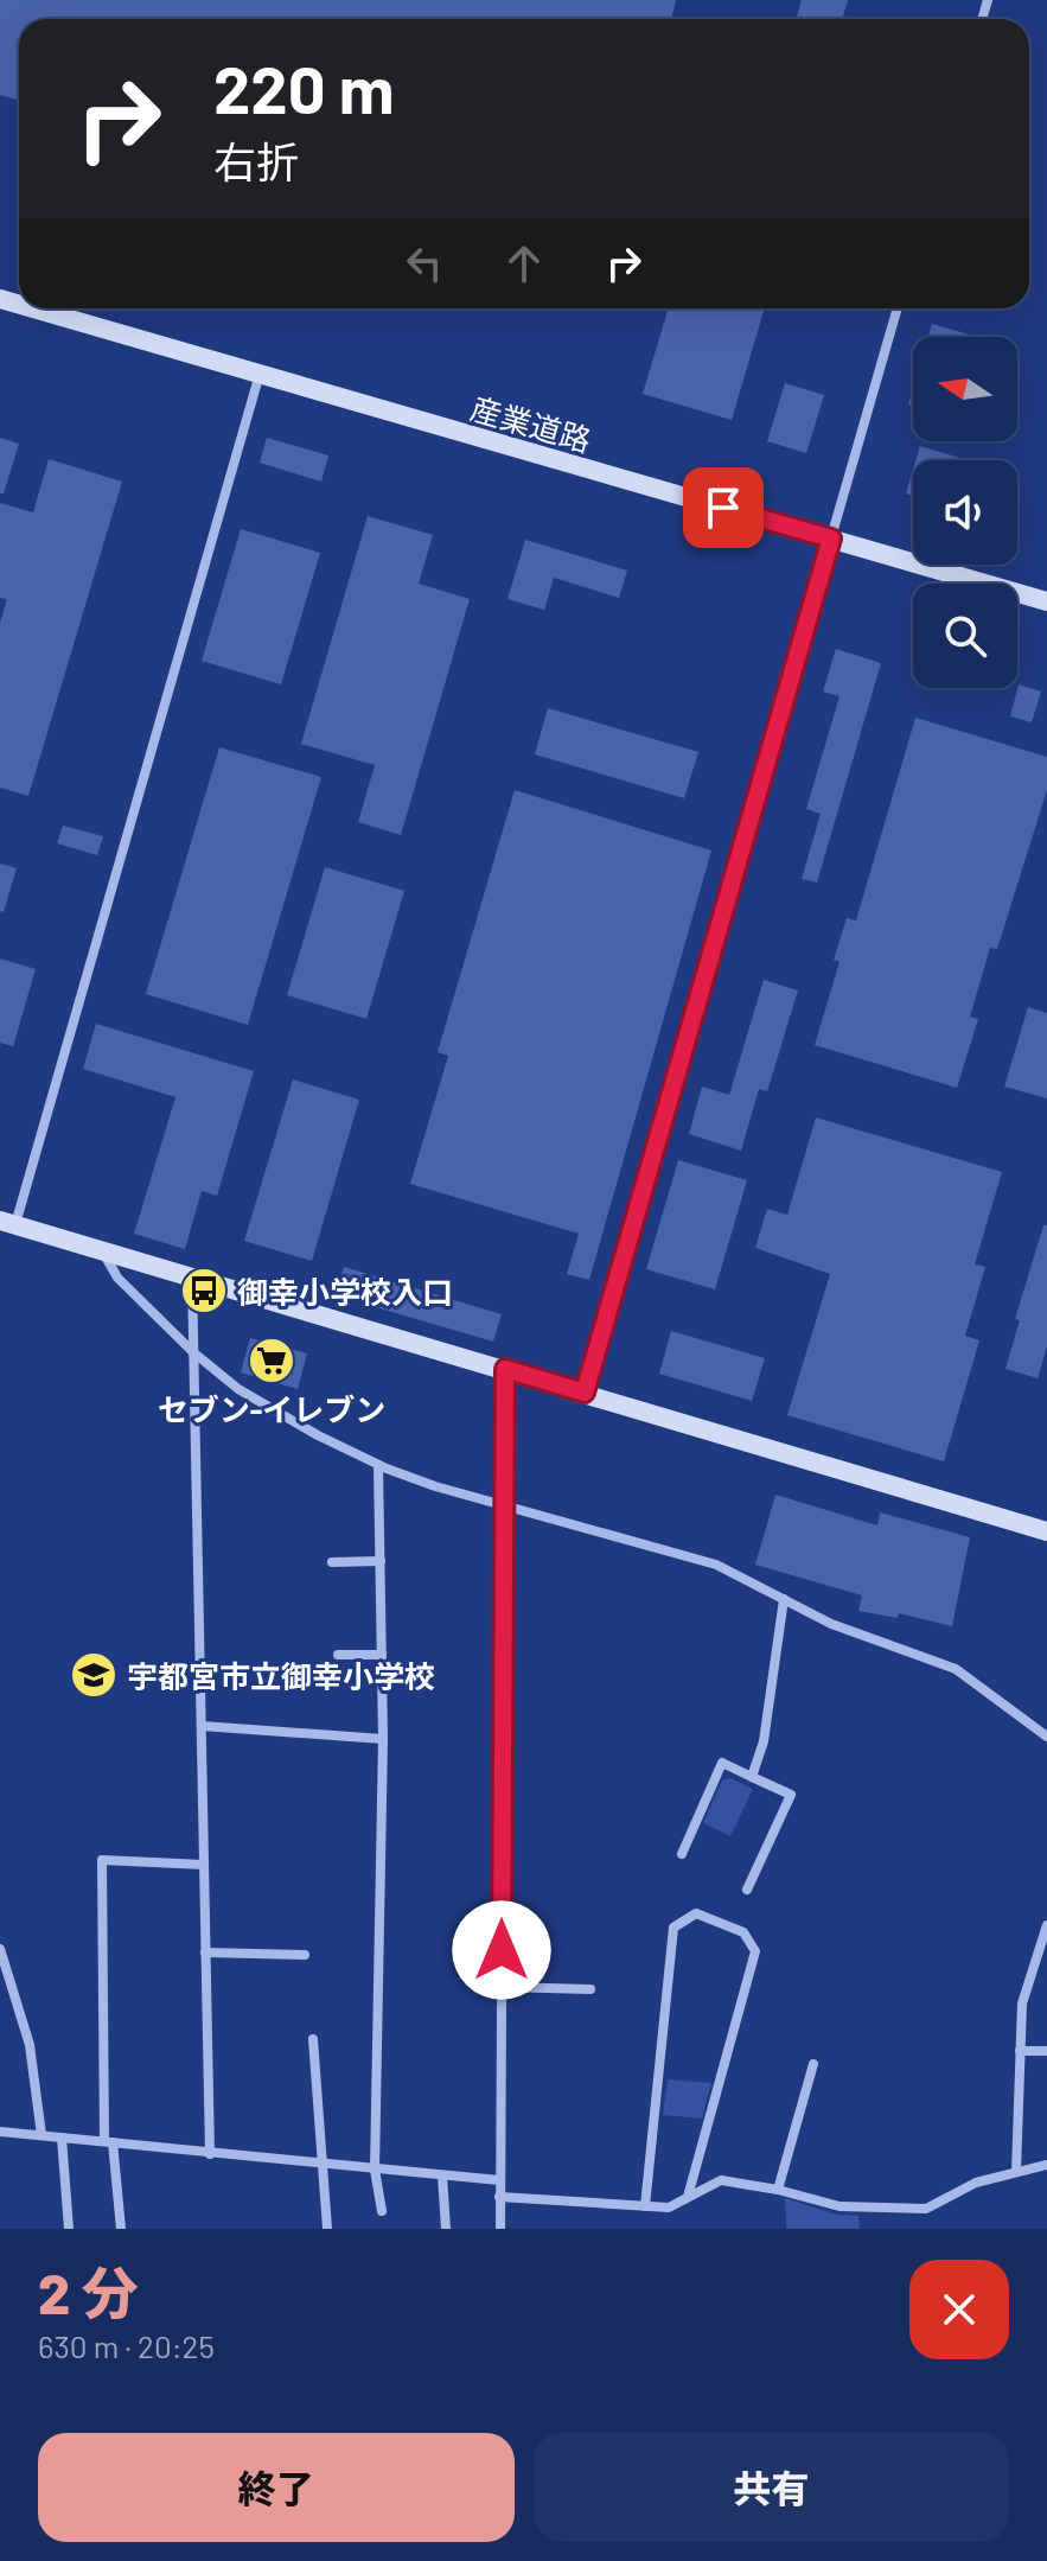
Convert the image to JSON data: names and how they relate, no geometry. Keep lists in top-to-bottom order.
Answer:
{
  "streets": {
    "street": ["産業道路"]
  },
  "places": {
    "bus stop": ["御幸小学校入口"],
    "supermarket": ["セブン-イレブン"],
    "school or university": ["宇都宮市立御幸小学校"]
  },
  "north": "left",
  "page": {
    "turn": ["220 m", "右折"],
    "heading": ["2 分", "630 m · 20:25"],
    "buttons": ["終了", "共有"]
  }
}
